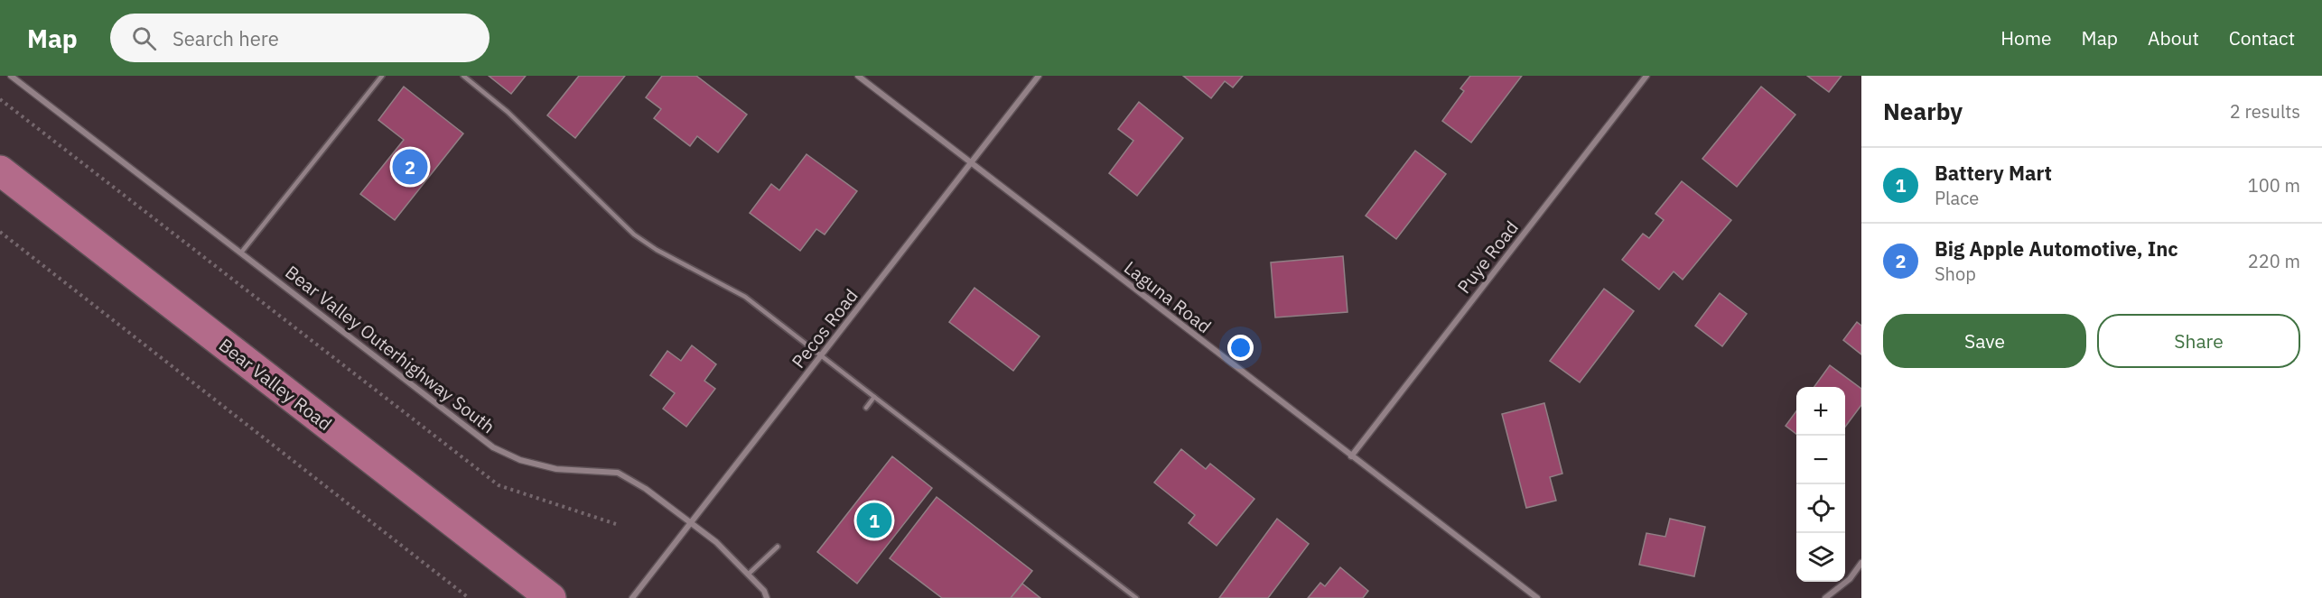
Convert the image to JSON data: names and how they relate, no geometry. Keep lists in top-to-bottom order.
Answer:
{
  "streets": {
    "main road": ["Bear Valley Road"],
    "street": [
      "Puye Road",
      "Laguna Road",
      "Pecos Road",
      "Bear Valley Outerhighway South"
    ]
  },
  "crossings": [
    ["Puye Road", "Laguna Road"],
    ["Laguna Road", "Pecos Road"],
    ["Pecos Road", "Bear Valley Outerhighway South"]
  ],
  "page": {
    "header": "Map",
    "search": "Search here",
    "nav": [
      "Home",
      "Map",
      "About",
      "Contact"
    ],
    "heading": ["Nearby", "2 results"],
    "list": [
      {
        "mark": "1",
        "name": "Battery Mart",
        "note": "Place",
        "value": "100 m"
      },
      {
        "mark": "2",
        "name": "Big Apple Automotive, Inc",
        "note": "Shop",
        "value": "220 m"
      }
    ],
    "pins": ["2", "1"],
    "buttons": ["Save", "Share"],
    "map_buttons": ["+", "−"]
  }
}
